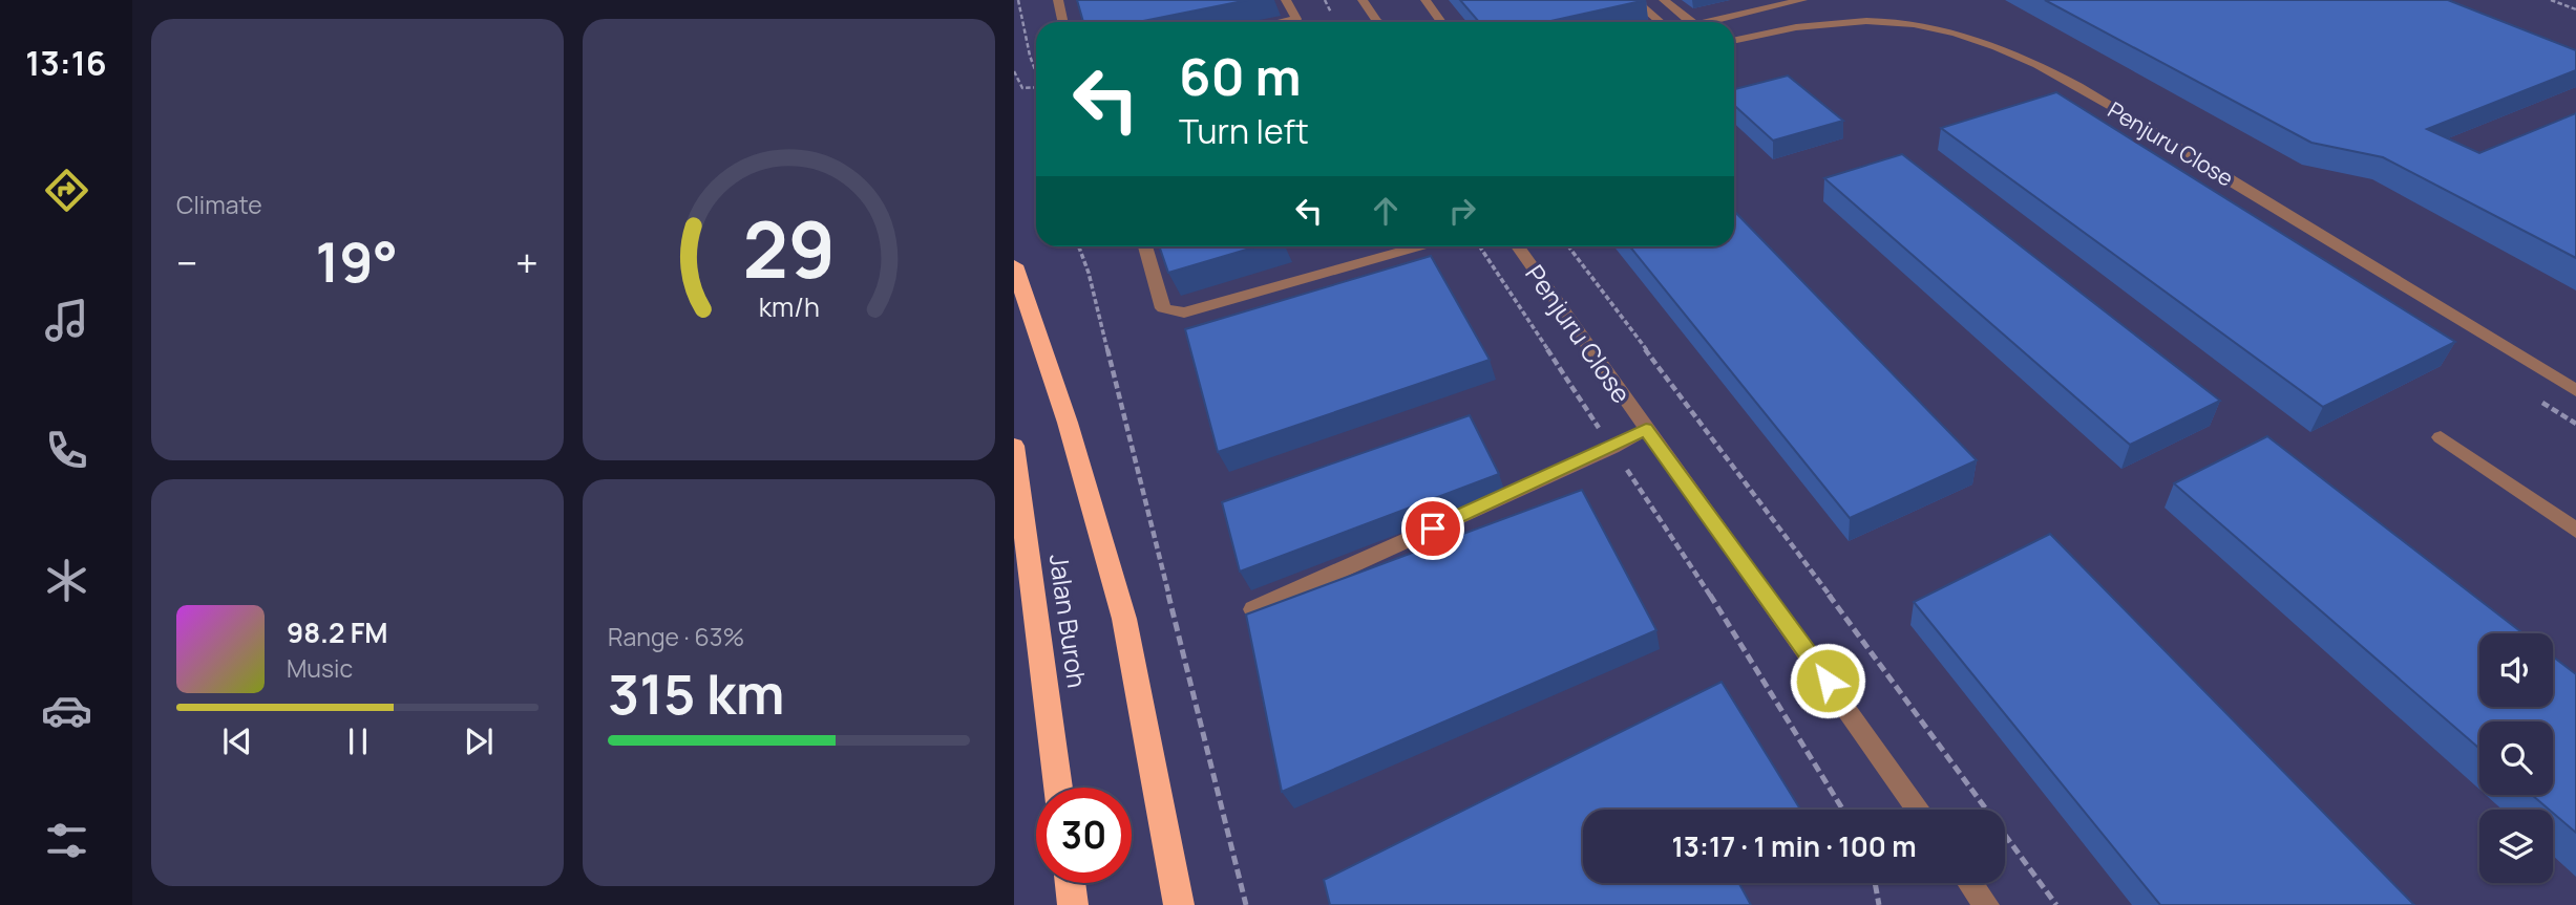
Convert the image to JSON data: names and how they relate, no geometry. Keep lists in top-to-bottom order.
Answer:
{
  "streets": {
    "highway": ["Jalan Buroh"],
    "street": ["Penjuru Close"]
  },
  "page": {
    "tabs": "13:16",
    "tile": [
      "Climate",
      ["Range · 63%", "315 km"]
    ],
    "turn": ["60 m", "Turn left"],
    "heat": ["−", "19°", "+"],
    "song": ["98.2 FM", "Music"],
    "limit": "30",
    "trip": "13:17 · 1 min · 100 m",
    "gauge": ["29", "km/h"]
  }
}
